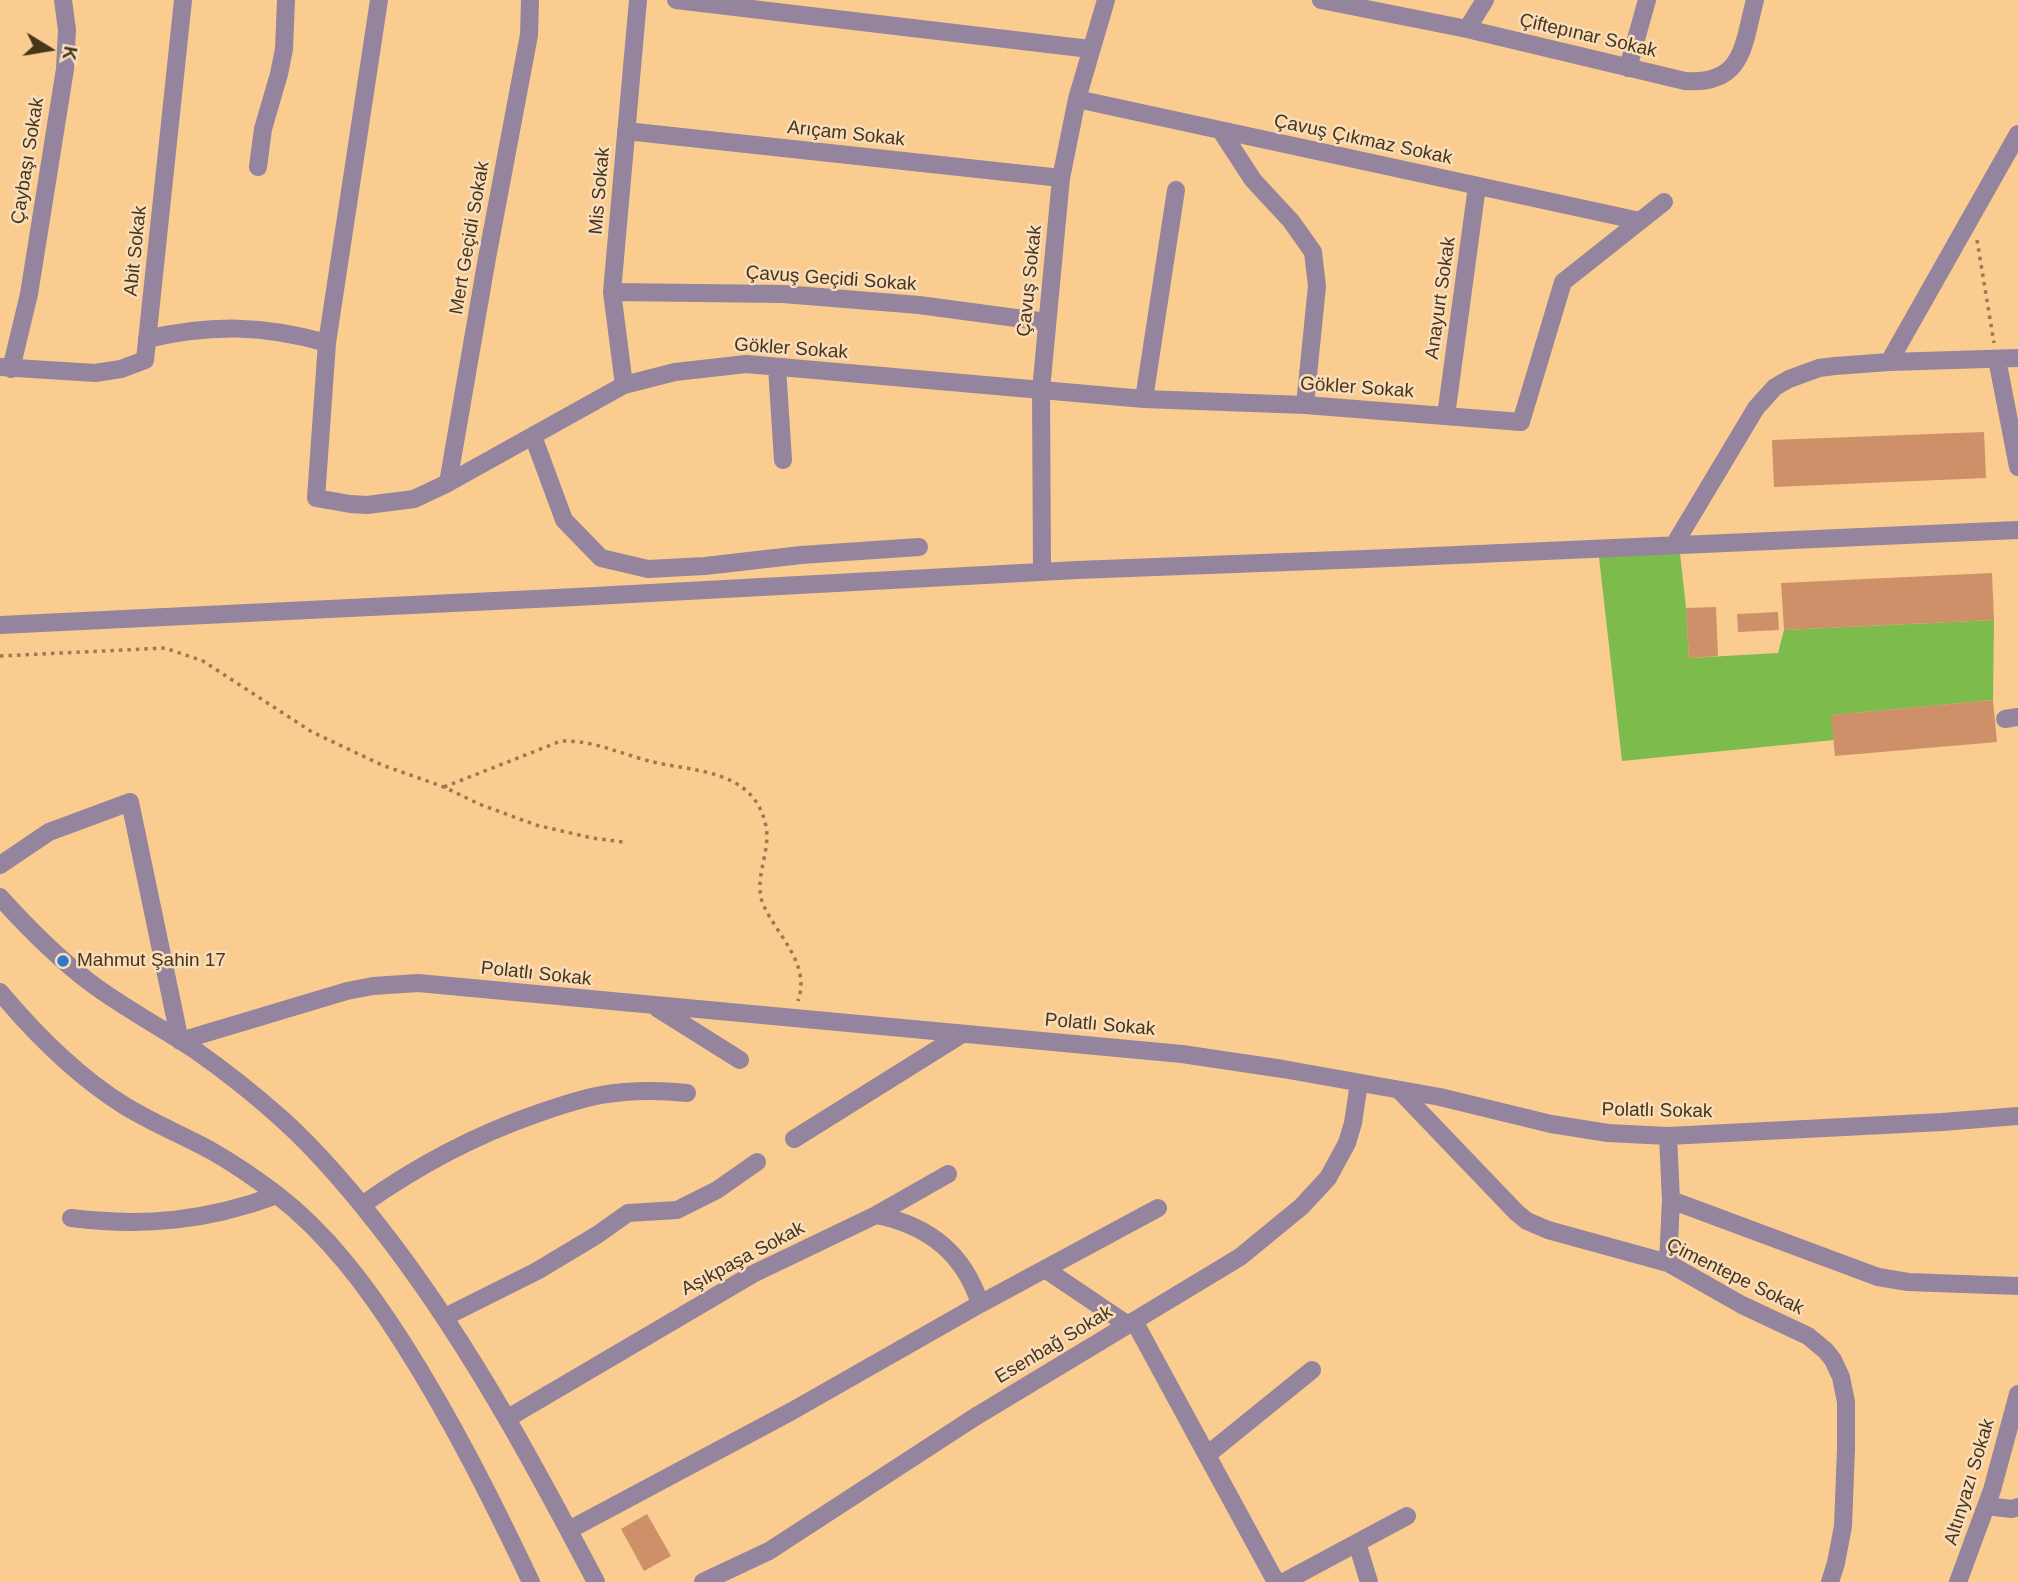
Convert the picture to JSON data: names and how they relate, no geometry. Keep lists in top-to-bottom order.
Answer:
{
  "streets": {
    "street": [
      "Çiftepınar Sokak",
      "Arıçam Sokak",
      "Çavuş Çıkmaz Sokak",
      "Çaybaşı Sokak",
      "Mis Sokak",
      "Mert Geçidi Sokak",
      "Abit Sokak",
      "Çavuş Geçidi Sokak",
      "Çavuş Sokak",
      "Anayurt Sokak",
      "Gökler Sokak",
      "Polatlı Sokak",
      "Aşıkpaşa Sokak",
      "Çimentepe Sokak",
      "Esenbağ Sokak",
      "Altınyazı Sokak"
    ]
  },
  "crossings": [
    ["Arıçam Sokak", "Mis Sokak"],
    ["Arıçam Sokak", "Çavuş Sokak"],
    ["Çavuş Çıkmaz Sokak", "Çavuş Sokak"],
    ["Çavuş Çıkmaz Sokak", "Anayurt Sokak"],
    ["Çavuş Çıkmaz Sokak", "Gökler Sokak"],
    ["Çaybaşı Sokak", "Abit Sokak"],
    ["Mis Sokak", "Çavuş Geçidi Sokak"],
    ["Mis Sokak", "Gökler Sokak"],
    ["Mert Geçidi Sokak", "Gökler Sokak"],
    ["Çavuş Geçidi Sokak", "Çavuş Sokak"],
    ["Çavuş Sokak", "Gökler Sokak"],
    ["Anayurt Sokak", "Gökler Sokak"],
    ["Polatlı Sokak", "Çimentepe Sokak"],
    ["Polatlı Sokak", "Esenbağ Sokak"]
  ],
  "places": ["Mahmut Şahin 17"],
  "north": "right"
}
